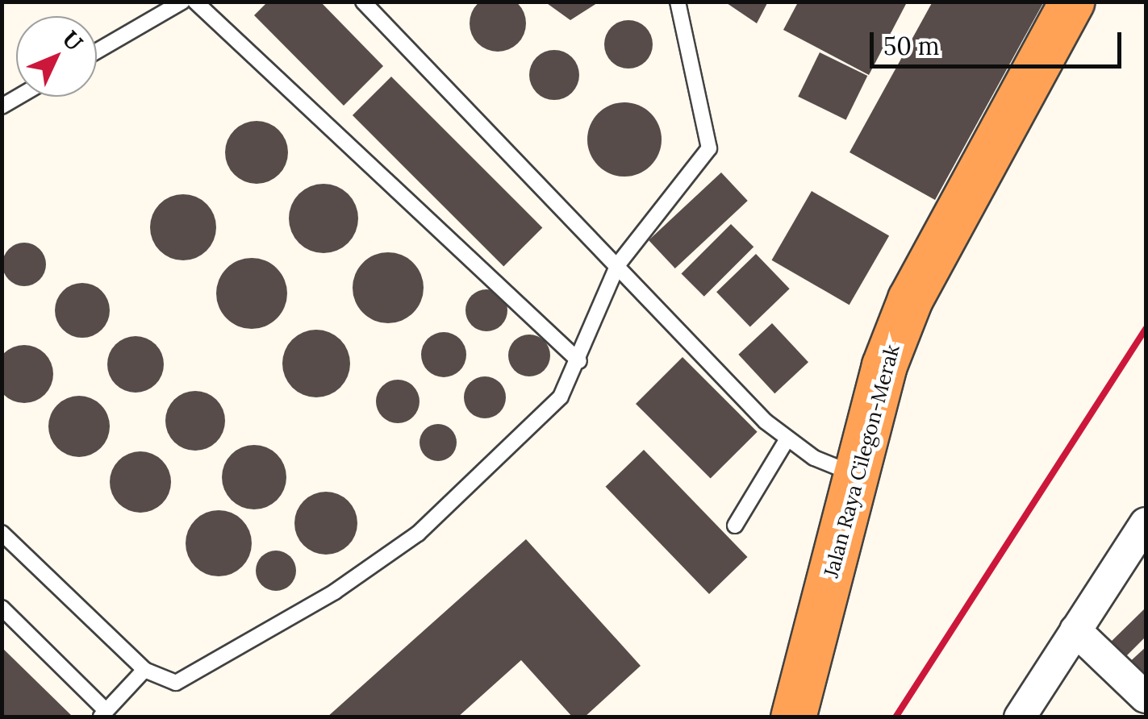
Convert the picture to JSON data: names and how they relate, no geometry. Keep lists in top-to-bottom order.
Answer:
{
  "streets": {
    "highway": ["Jalan Raya Cilegon-Merak"]
  },
  "scale_bar": "50 m",
  "north": "top right"
}
